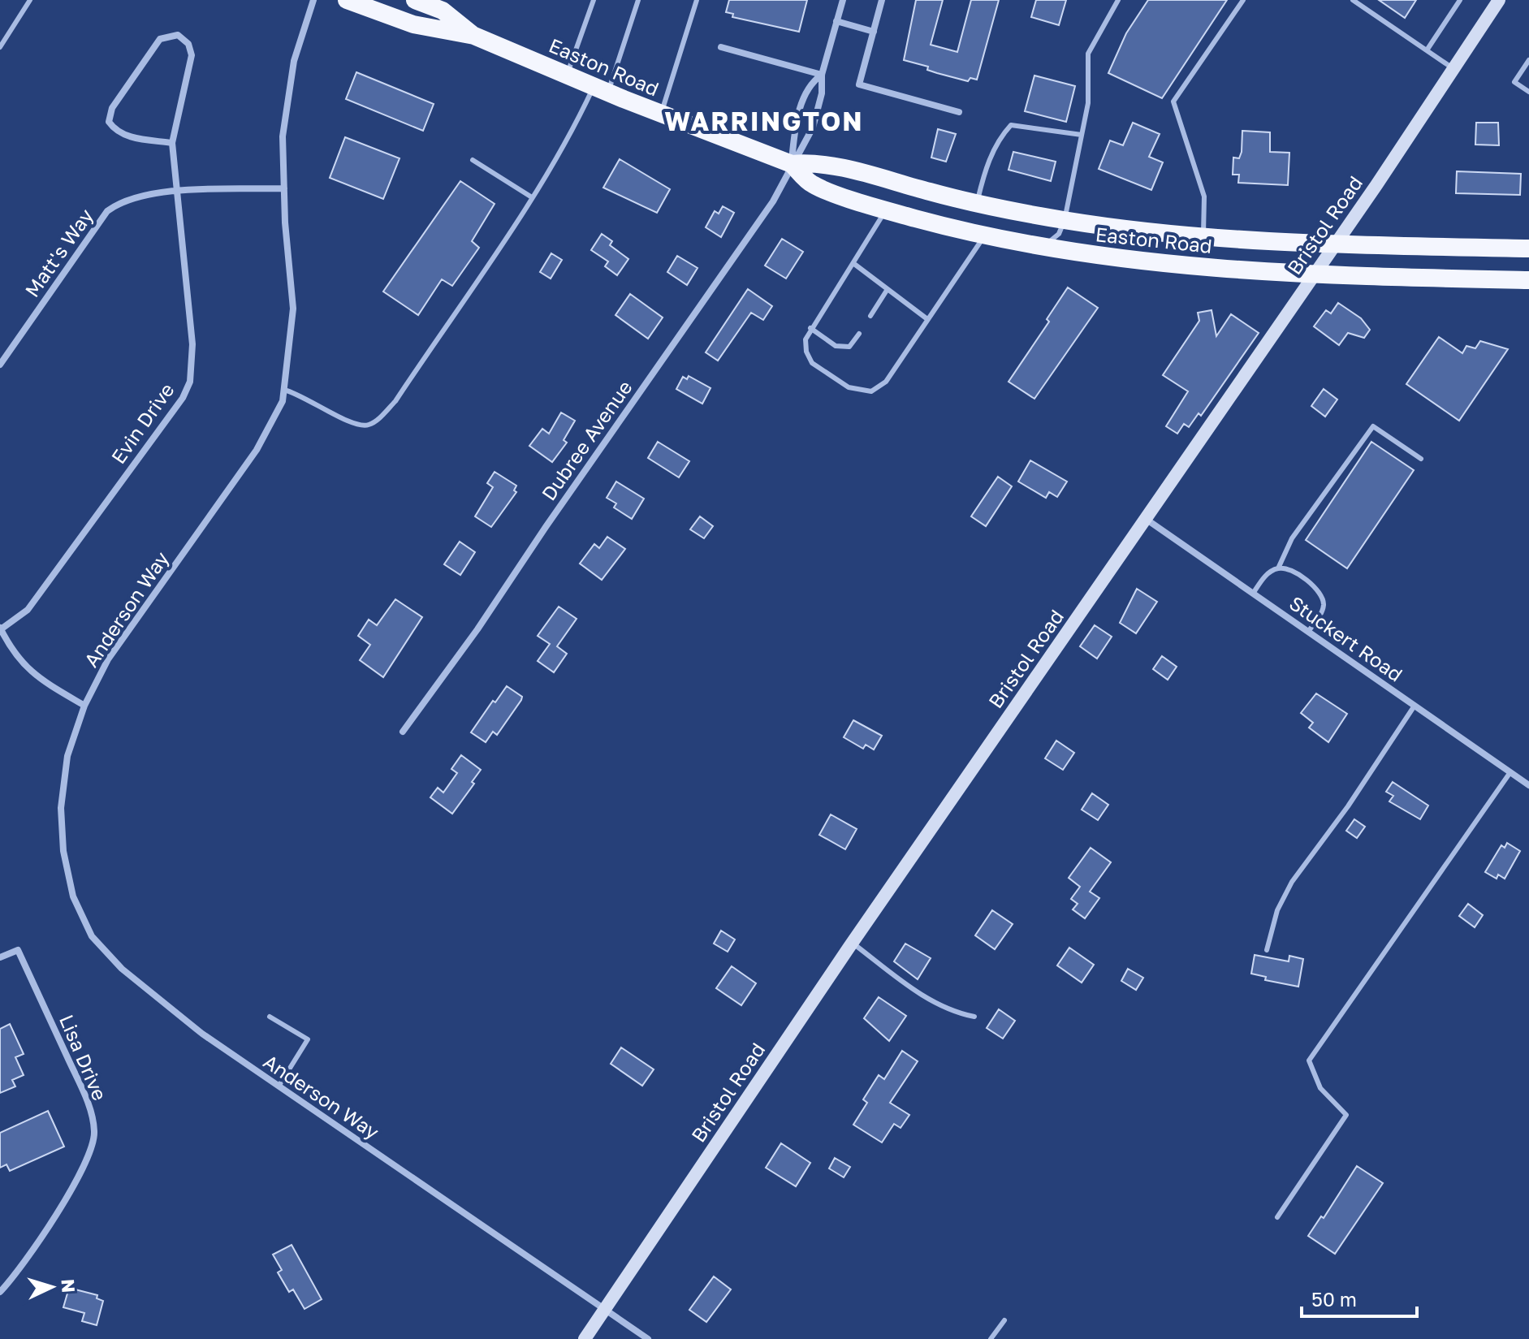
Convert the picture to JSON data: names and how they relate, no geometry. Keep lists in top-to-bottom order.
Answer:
{
  "streets": {
    "highway": ["Easton Road"],
    "main road": ["Bristol Road"],
    "street": [
      "Matt's Way",
      "Evin Drive",
      "Dubree Avenue",
      "Anderson Way",
      "Stuckert Road",
      "Lisa Drive"
    ]
  },
  "crossings": [
    ["Easton Road", "Bristol Road"],
    ["Easton Road", "Dubree Avenue"],
    ["Bristol Road", "Anderson Way"],
    ["Bristol Road", "Stuckert Road"],
    ["Matt's Way", "Evin Drive"],
    ["Matt's Way", "Anderson Way"]
  ],
  "districts": ["WARRINGTON"],
  "scale_bar": "50 m",
  "north": "right"
}
